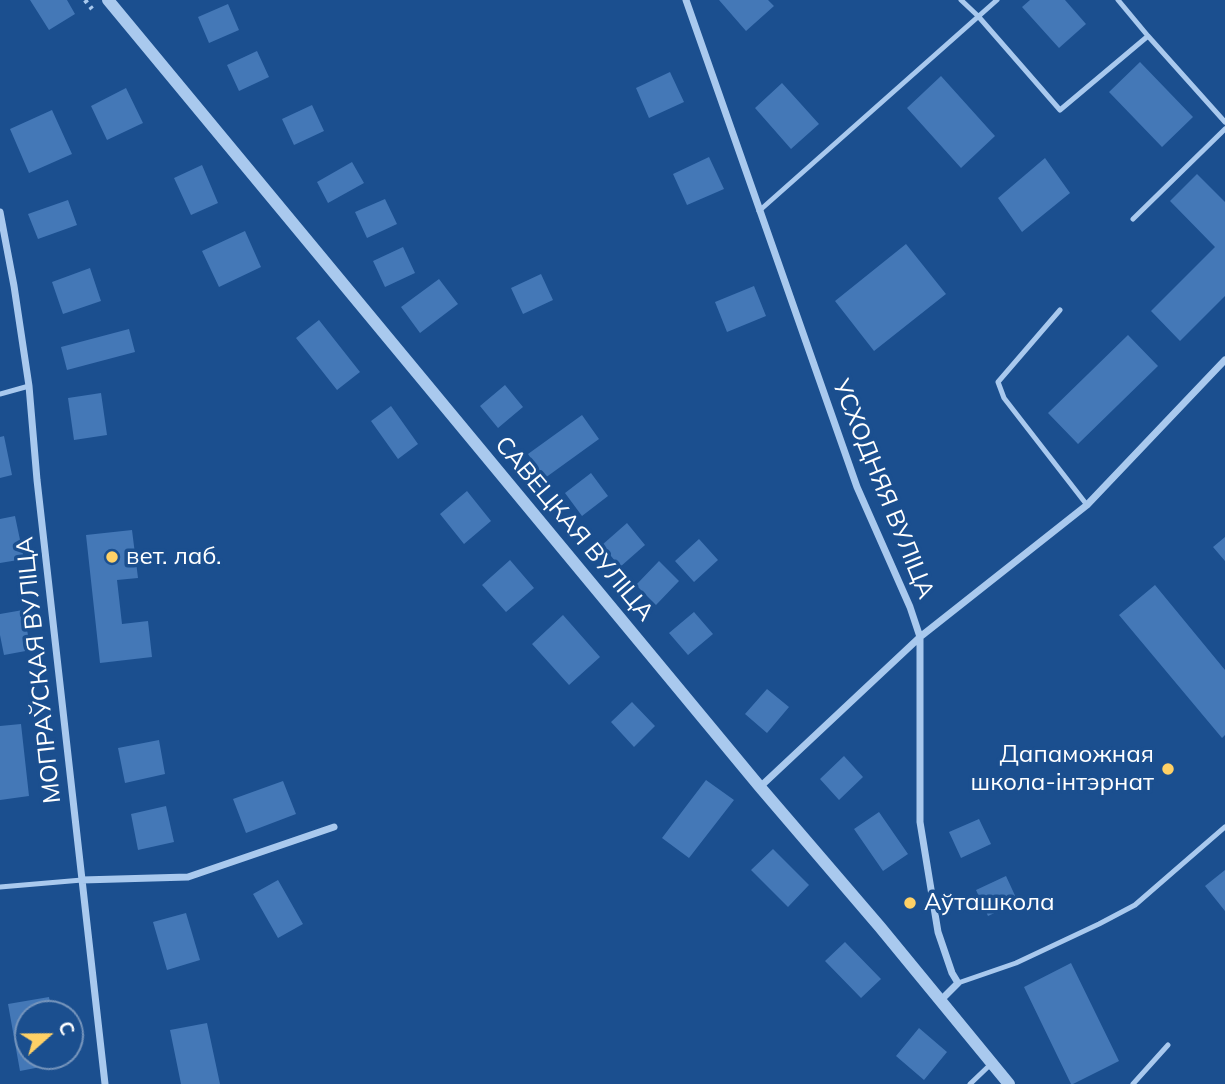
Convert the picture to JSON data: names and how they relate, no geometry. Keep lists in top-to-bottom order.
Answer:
{
  "streets": {
    "street": ["УСХОДНЯЯ ВУЛІЦА", "САВЕЦКАЯ ВУЛІЦА", "МОПРАЎСКАЯ ВУЛІЦА"]
  },
  "places": ["вет. лаб.", "Дапаможная школа-інтэрнат", "Аўташкола"],
  "north": "right"
}
